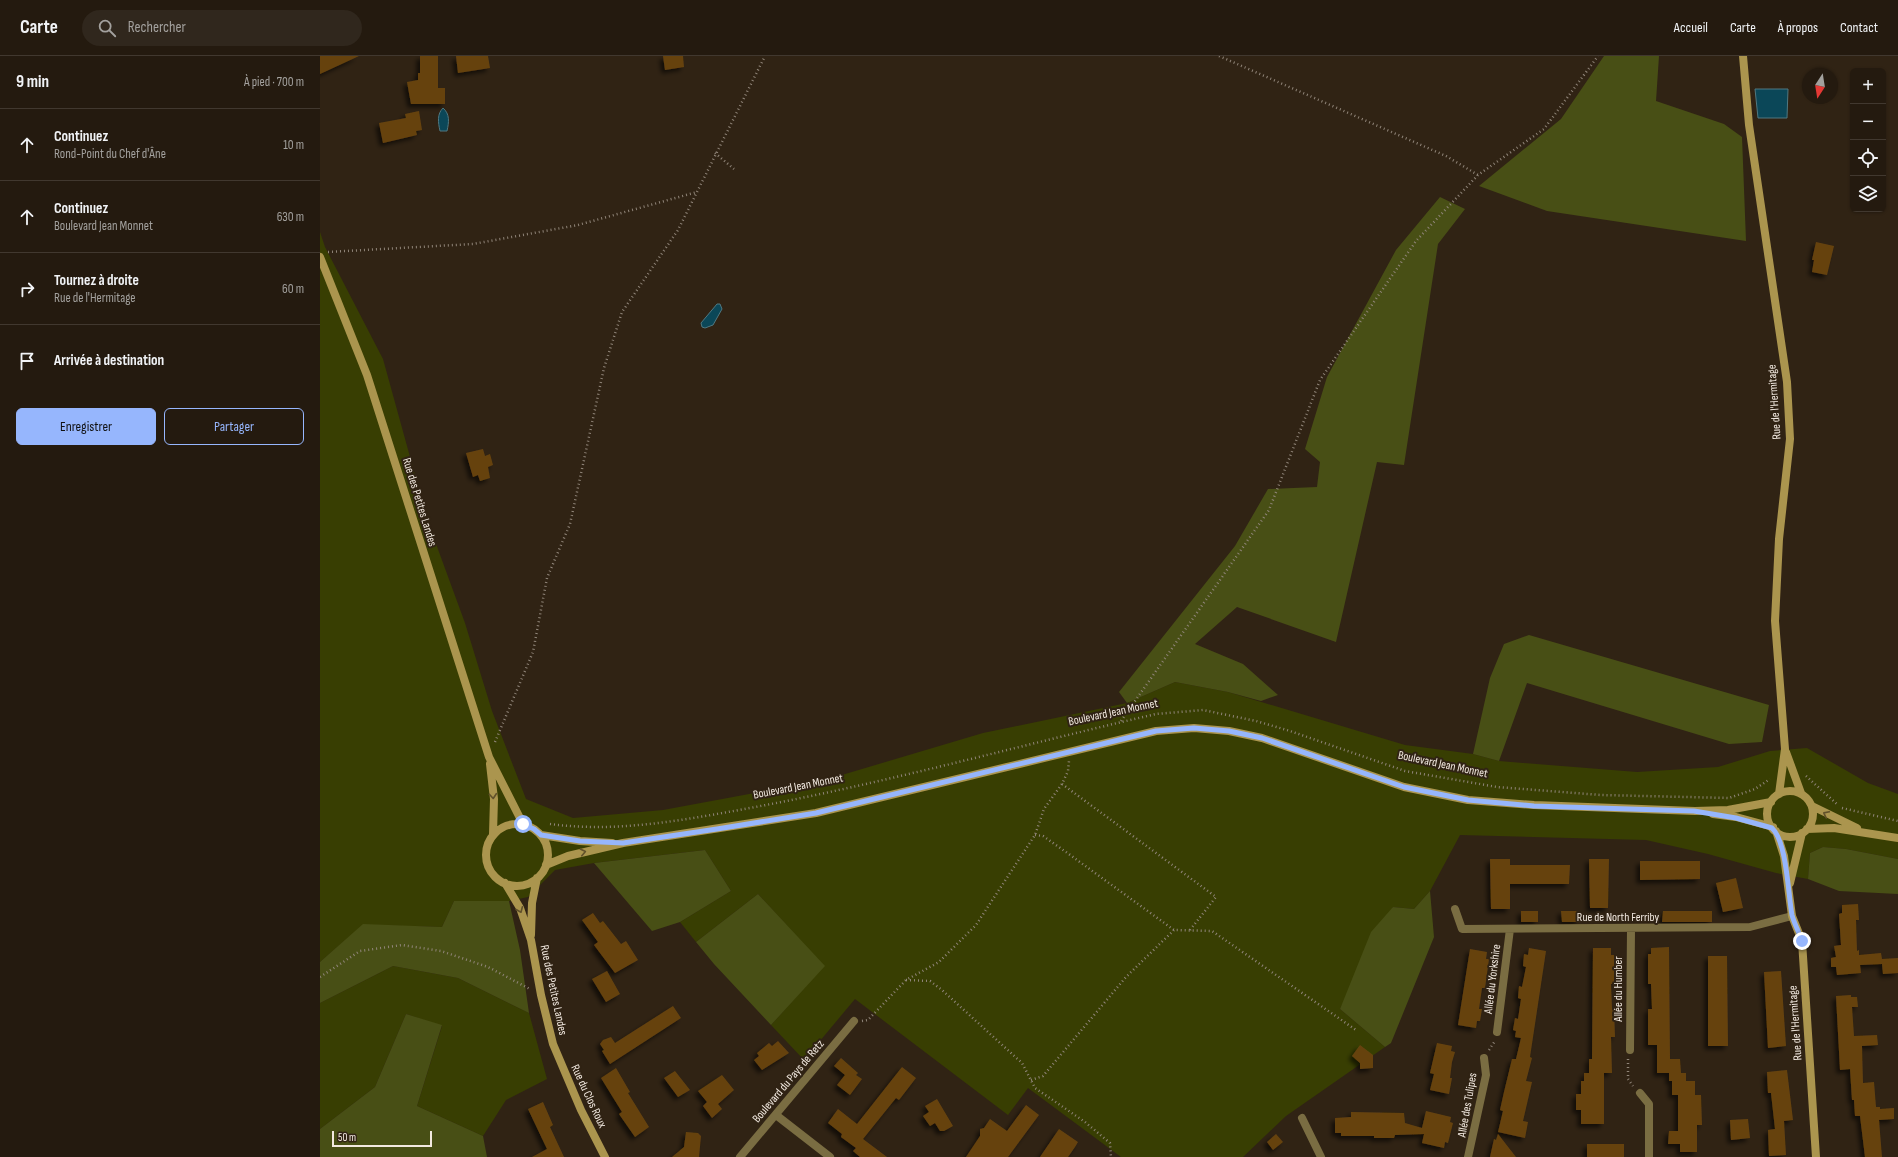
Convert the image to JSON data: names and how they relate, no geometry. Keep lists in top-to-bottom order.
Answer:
{
  "streets": {
    "street": [
      "Rue de l'Hermitage",
      "Rue des Petites Landes",
      "Rue de North Ferriby",
      "Allée du Yorkshire",
      "Allée du Humber",
      "Boulevard du Pays de Retz",
      "Rue du Clos Roux",
      "Allée des Tulipes"
    ],
    "path": ["Boulevard Jean Monnet"]
  },
  "crossings": [
    ["Rue de l'Hermitage", "Boulevard Jean Monnet"],
    ["Rue de l'Hermitage", "Rue de North Ferriby"],
    ["Rue des Petites Landes", "Boulevard Jean Monnet"],
    ["Rue des Petites Landes", "Rue du Clos Roux"],
    ["Rue de North Ferriby", "Allée du Yorkshire"],
    ["Rue de North Ferriby", "Allée du Humber"]
  ],
  "scale_bar": "50 m",
  "north": "bottom",
  "page": {
    "header": "Carte",
    "search": "Rechercher",
    "nav": [
      "Accueil",
      "Carte",
      "À propos",
      "Contact"
    ],
    "heading": ["9 min", "À pied · 700 m"],
    "map_buttons": ["+", "−"],
    "list": [
      ["Continuez", "Rond-Point du Chef d'Âne", "10 m"],
      ["Continuez", "Boulevard Jean Monnet", "630 m"],
      ["Tournez à droite", "Rue de l'Hermitage", "60 m"],
      "Arrivée à destination"
    ],
    "buttons": ["Enregistrer", "Partager"],
    "scale": "50 m"
  }
}
